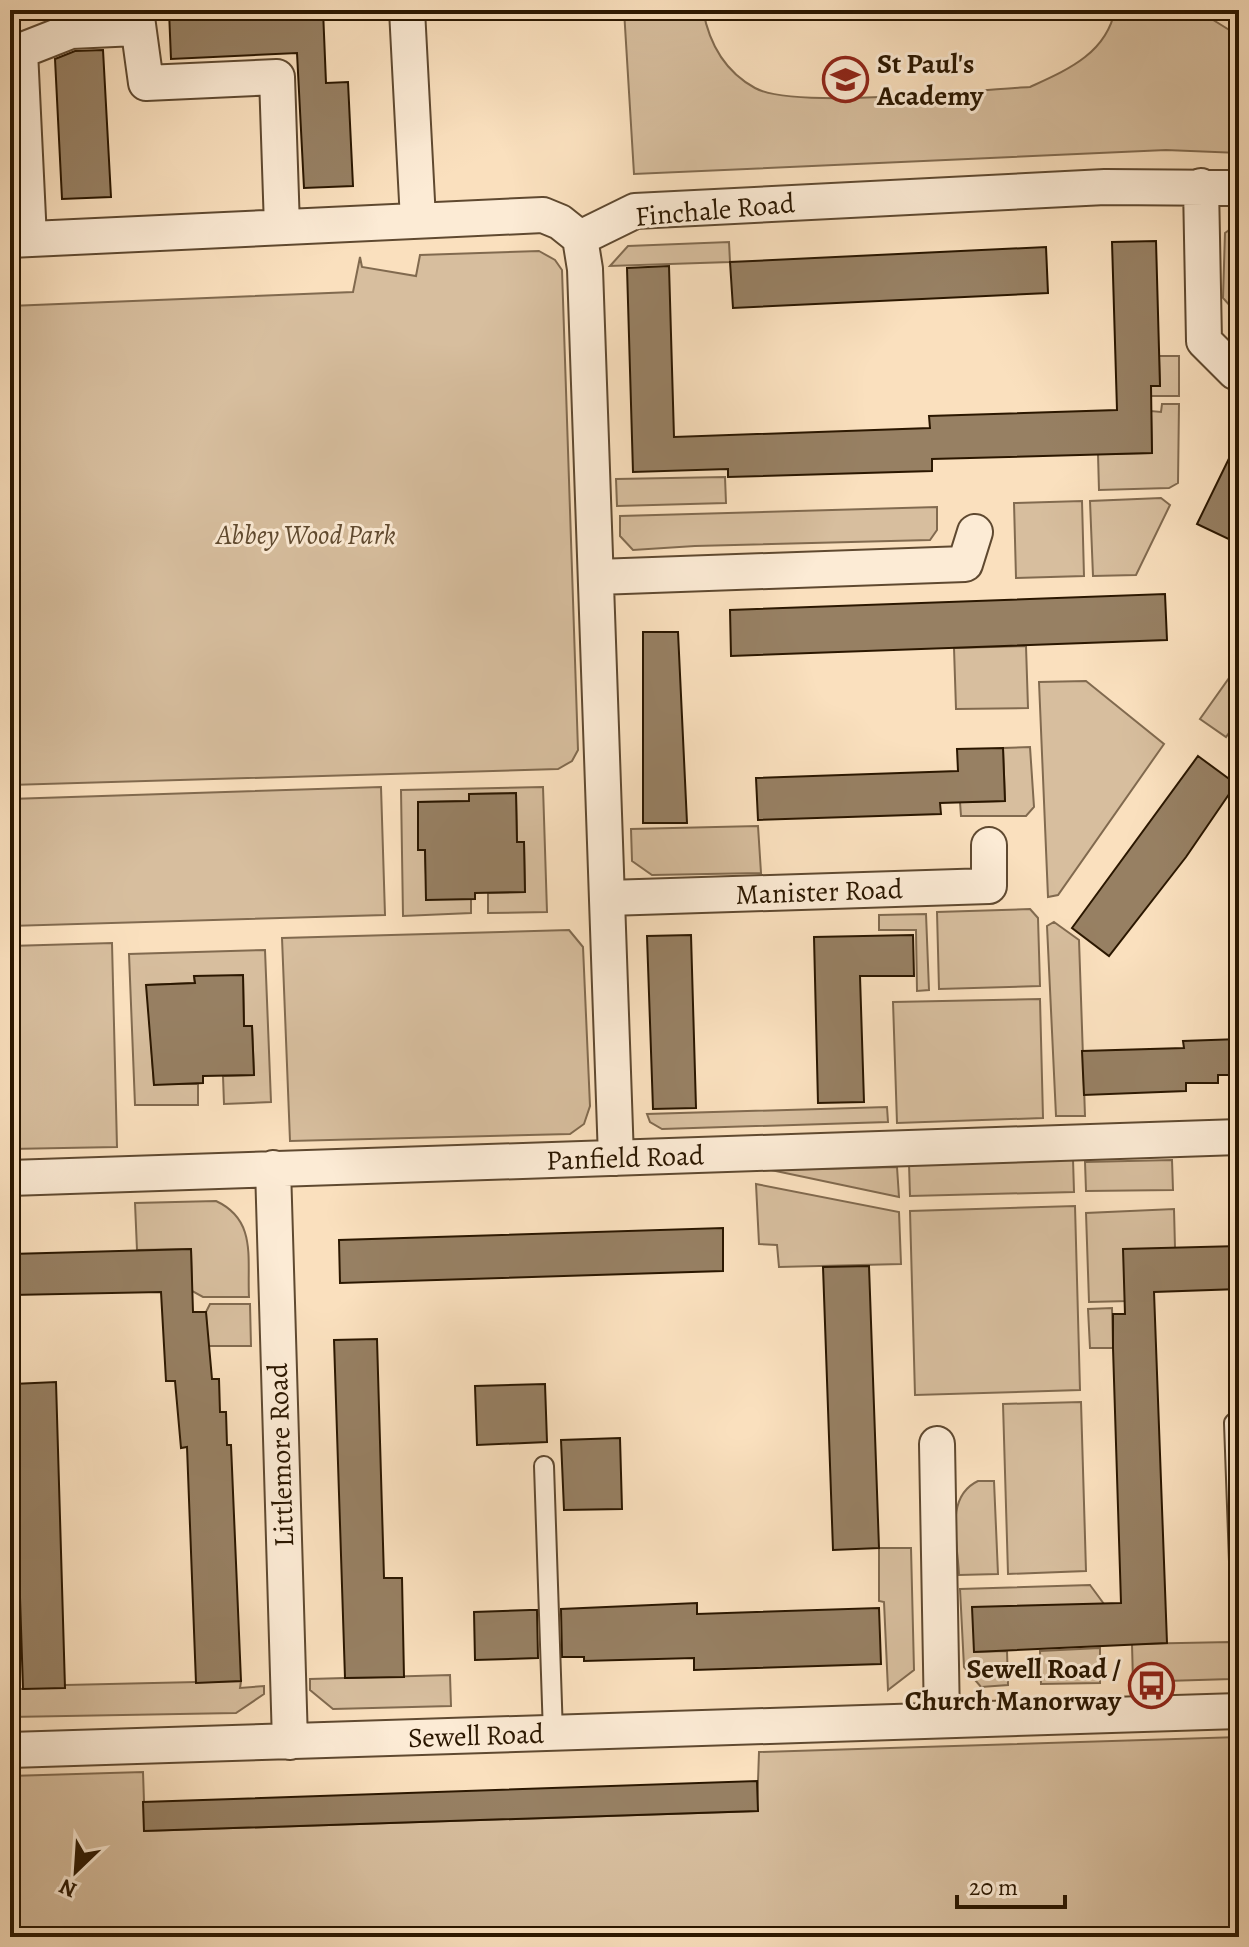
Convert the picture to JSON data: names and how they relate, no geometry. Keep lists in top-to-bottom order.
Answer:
{
  "streets": {
    "street": [
      "Finchale Road",
      "Manister Road",
      "Panfield Road",
      "Littlemore Road",
      "Sewell Road"
    ]
  },
  "crossings": [
    ["Panfield Road", "Littlemore Road"],
    ["Littlemore Road", "Sewell Road"]
  ],
  "parks": ["Abbey Wood Park"],
  "places": {
    "school or university": ["St Paul's Academy"],
    "bus stop": ["Sewell Road / Church Manorway"]
  },
  "scale_bar": "20 m",
  "north": "bottom left"
}
